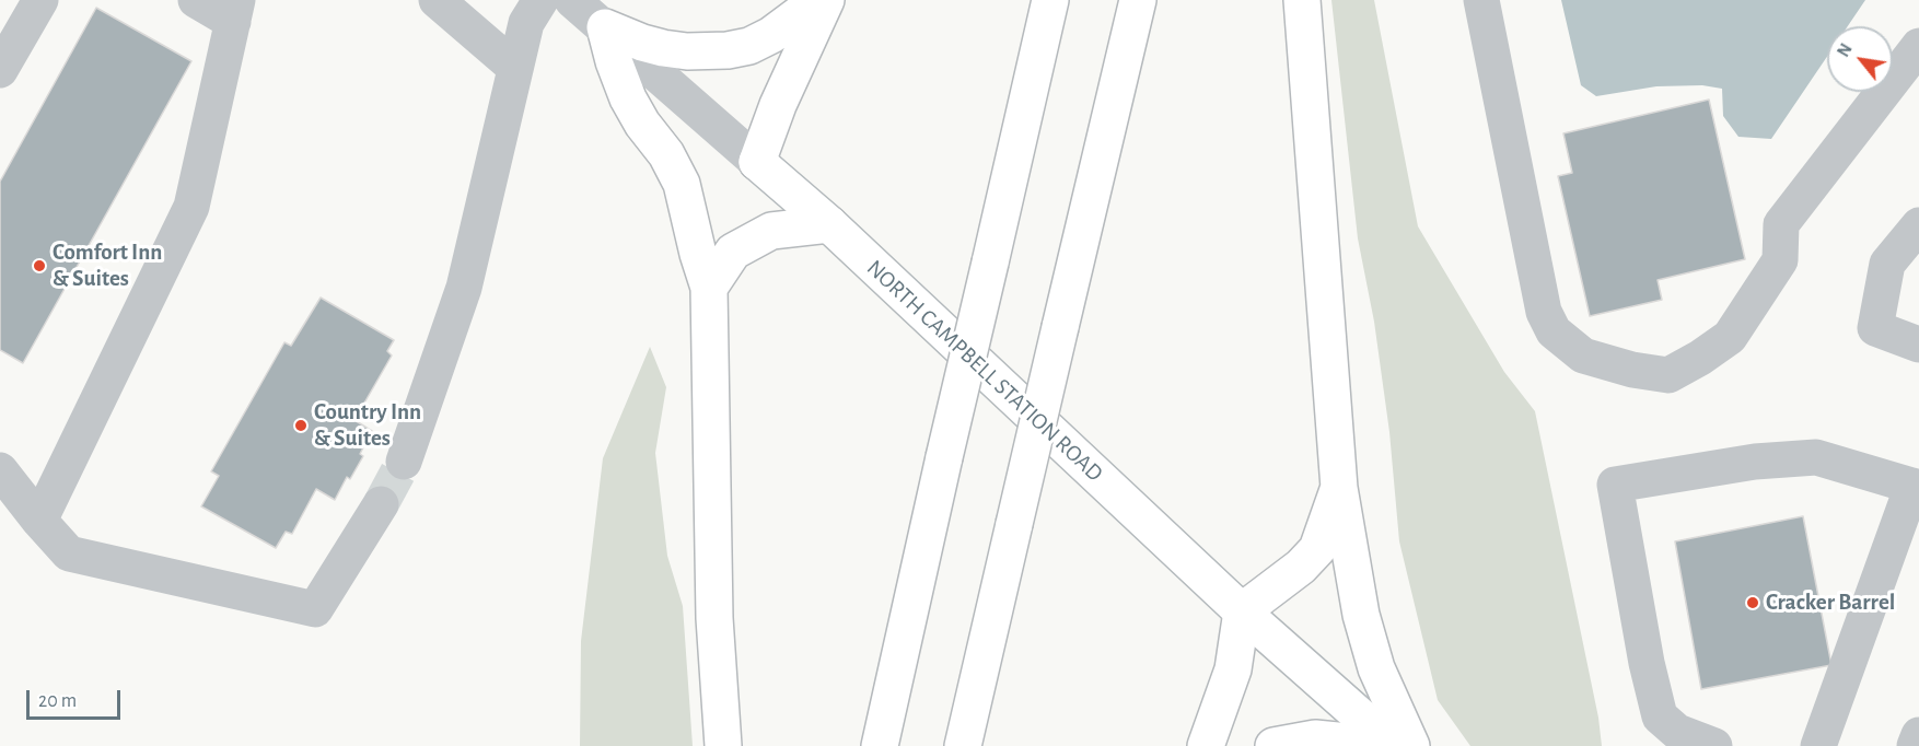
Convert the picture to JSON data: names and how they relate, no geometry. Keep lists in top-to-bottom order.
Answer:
{
  "streets": {
    "main road": ["NORTH CAMPBELL STATION ROAD"]
  },
  "places": ["Comfort Inn & Suites", "Country Inn & Suites", "Cracker Barrel"],
  "scale_bar": "20 m",
  "north": "top left"
}
